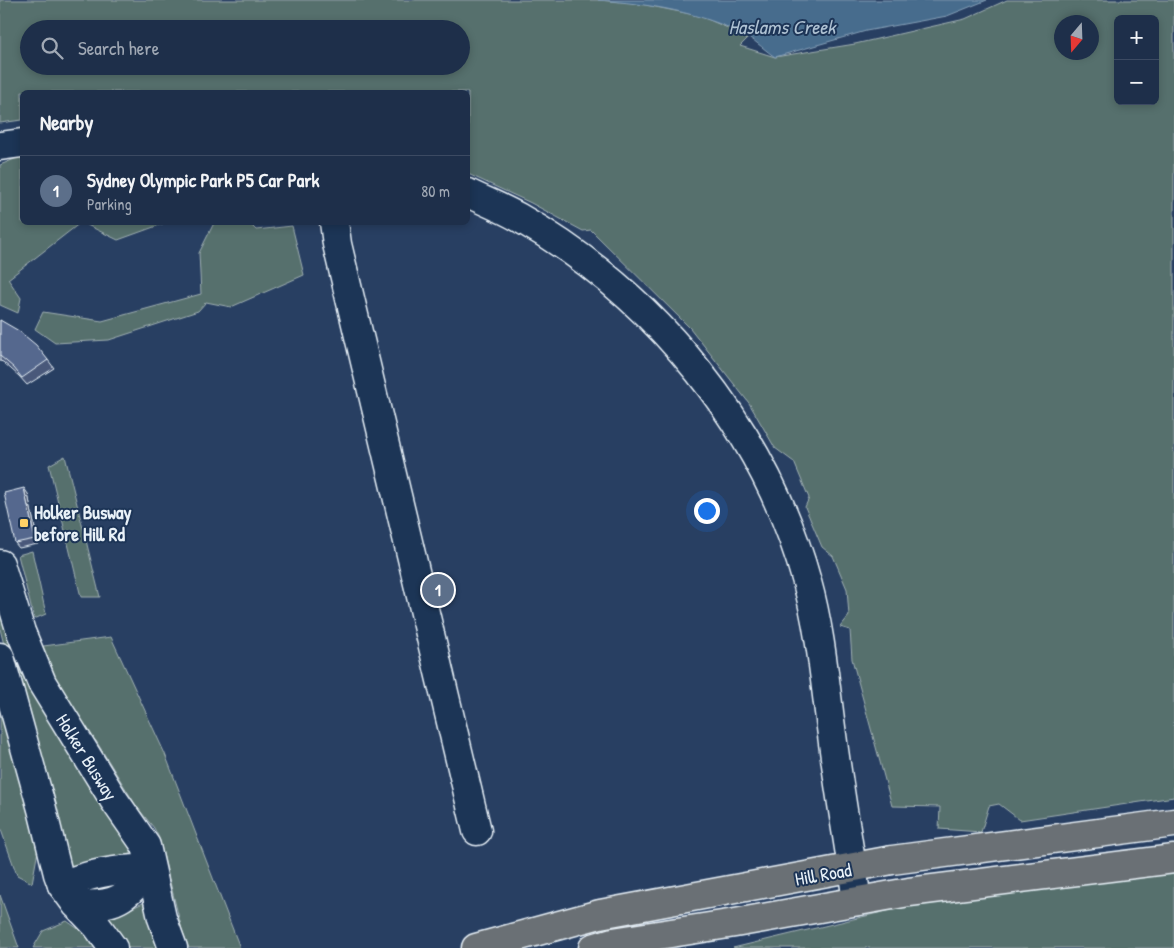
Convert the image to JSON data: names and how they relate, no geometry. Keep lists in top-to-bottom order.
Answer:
{
  "streets": {
    "main road": ["Hill Road"],
    "street": ["Holker Busway"]
  },
  "water": ["Haslams Creek"],
  "places": {
    "transit": ["Holker Busway before Hill Rd"]
  },
  "north": "bottom",
  "page": {
    "map_buttons": ["+", "−"],
    "search": "Search here",
    "heading": "Nearby",
    "list": [
      {
        "mark": "1",
        "name": "Sydney Olympic Park P5 Car Park",
        "note": "Parking",
        "value": "80 m"
      }
    ],
    "pins": "1"
  }
}
